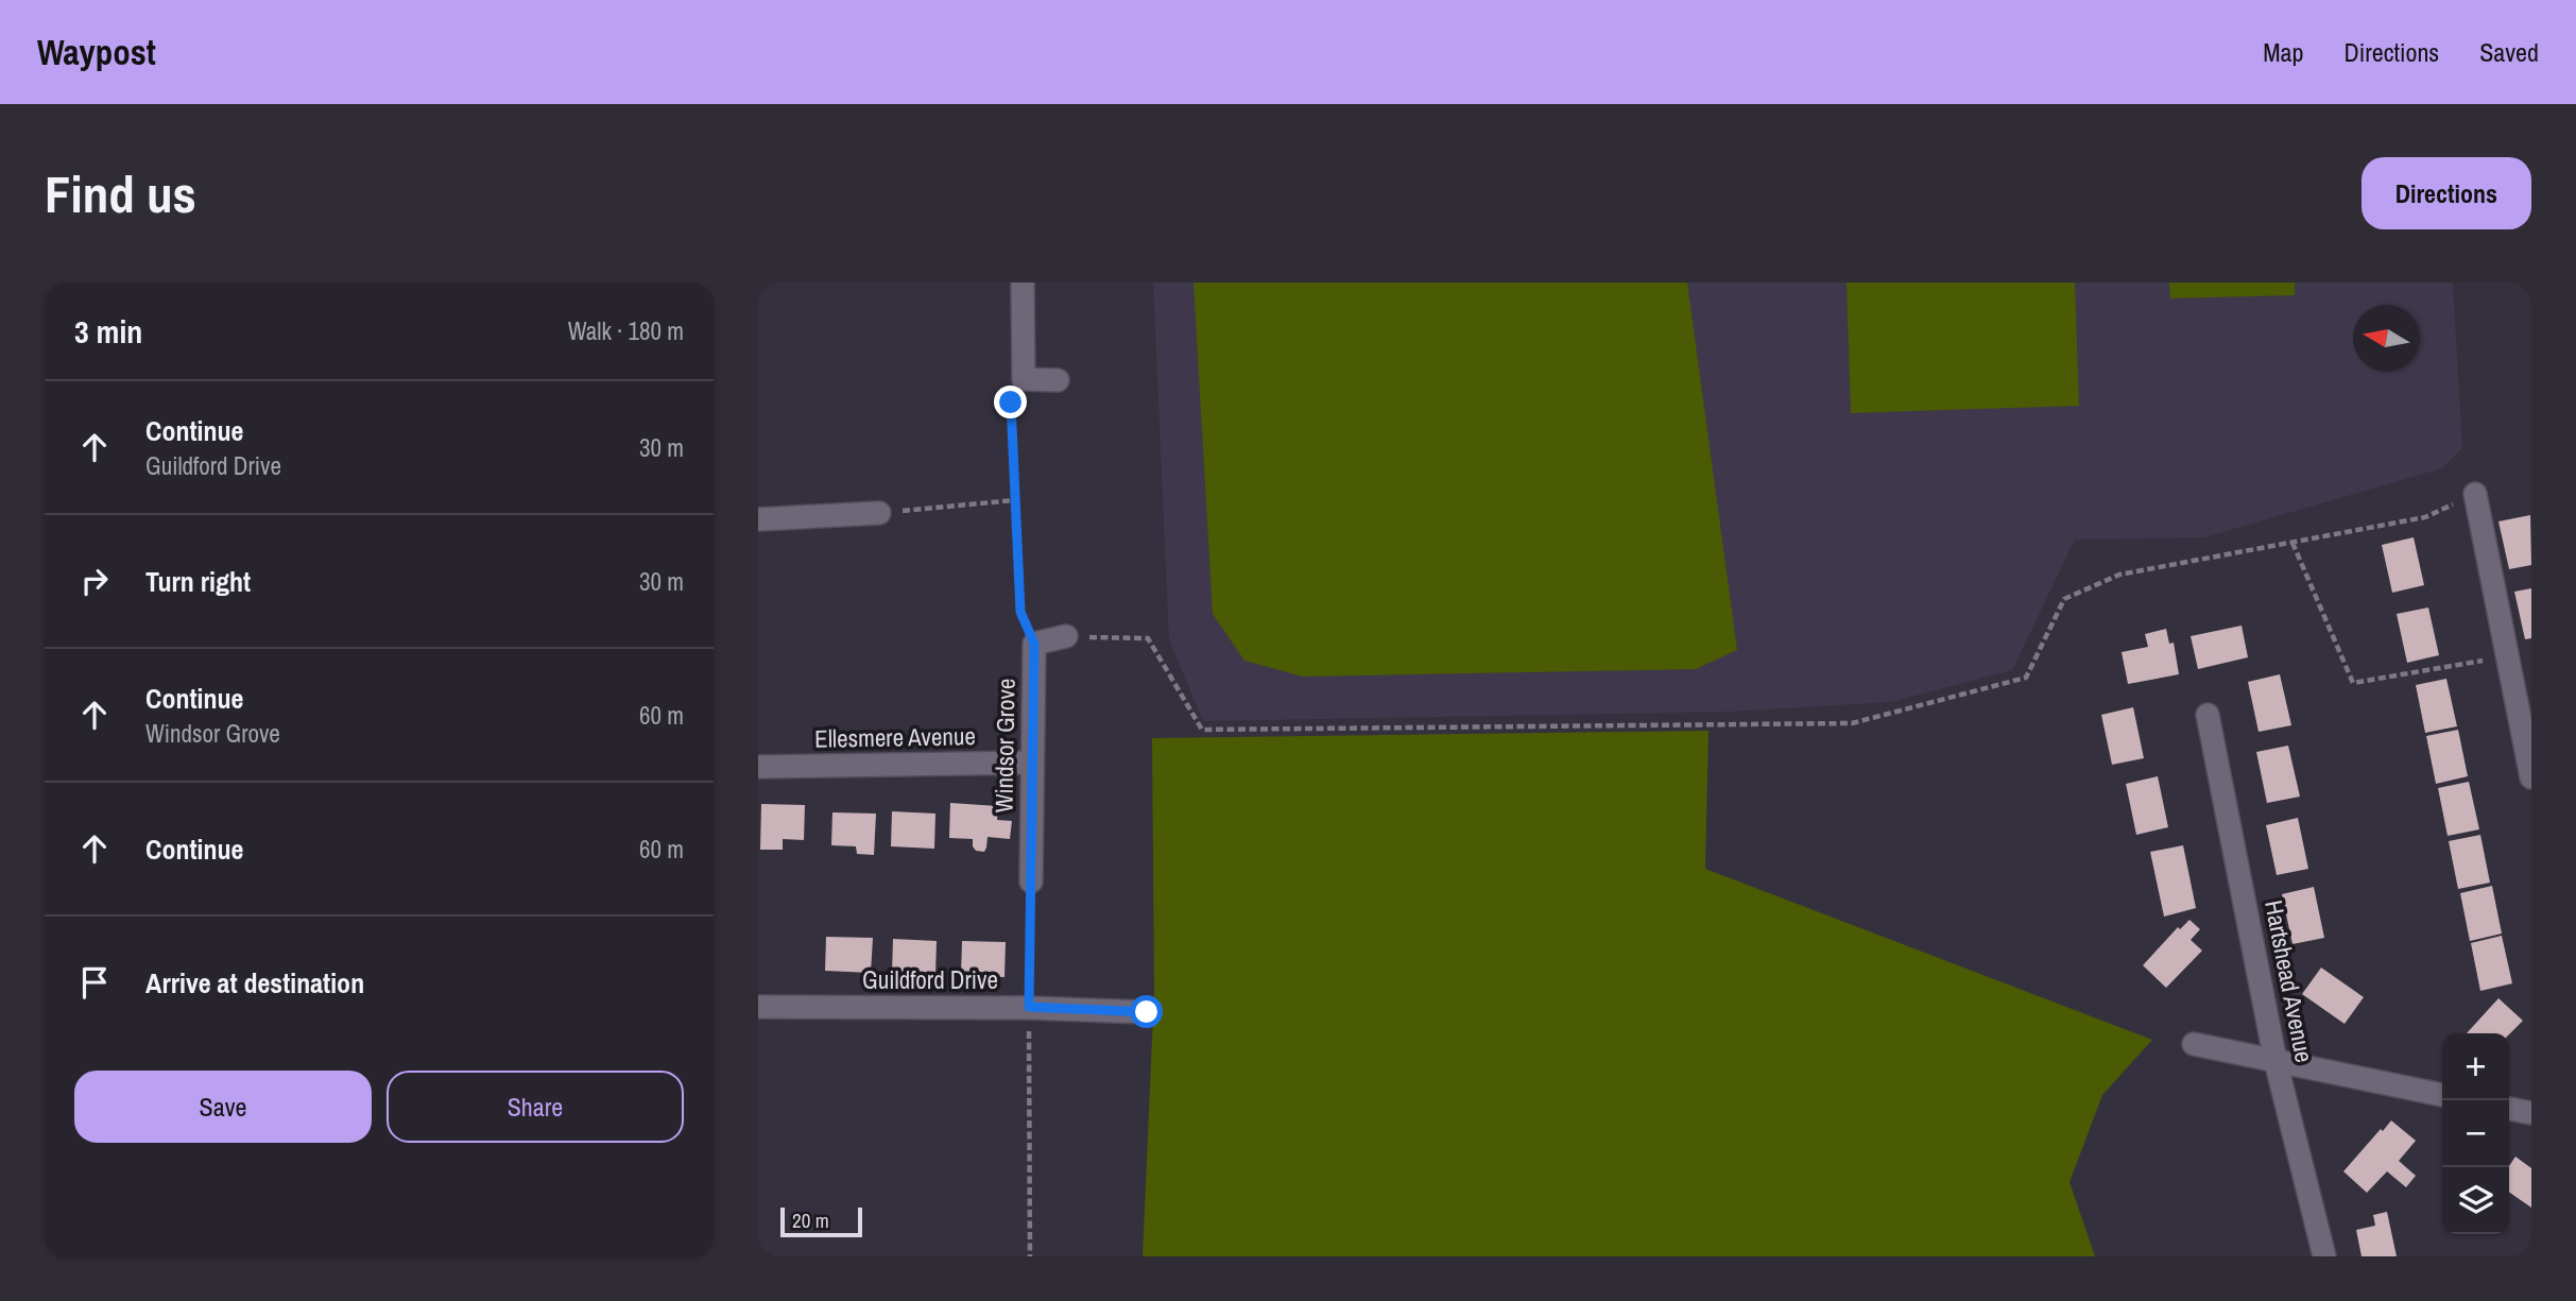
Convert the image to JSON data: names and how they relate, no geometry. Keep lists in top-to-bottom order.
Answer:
{
  "streets": {
    "street": [
      "Ellesmere Avenue",
      "Windsor Grove",
      "Guildford Drive",
      "Hartshead Avenue"
    ]
  },
  "crossings": [
    ["Ellesmere Avenue", "Windsor Grove"]
  ],
  "scale_bar": "20 m",
  "north": "left",
  "page": {
    "header": "Waypost",
    "nav": ["Map", "Directions", "Saved"],
    "buttons": [
      "Directions",
      ["Save", "Share"]
    ],
    "title": "Find us",
    "heading": ["3 min", "Walk · 180 m"],
    "list": [
      ["Continue", "Guildford Drive", "30 m"],
      ["Turn right", "30 m"],
      ["Continue", "Windsor Grove", "60 m"],
      ["Continue", "60 m"],
      "Arrive at destination"
    ],
    "map_buttons": ["+", "−"],
    "scale": "20 m"
  }
}
